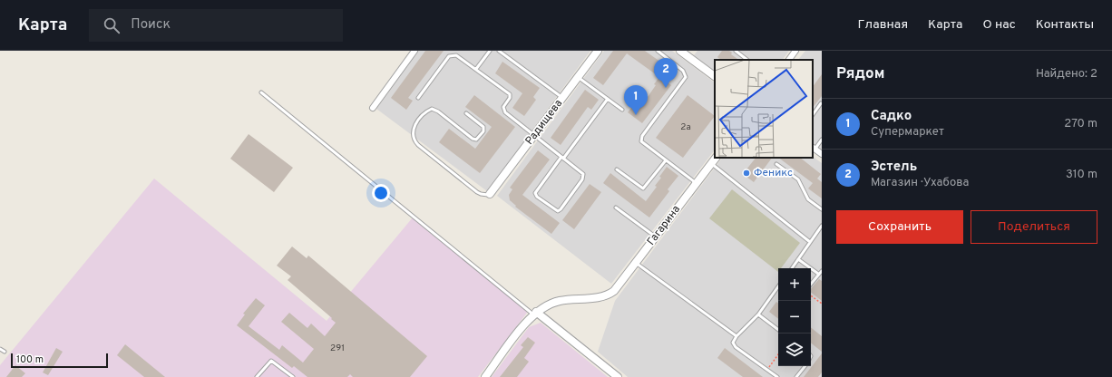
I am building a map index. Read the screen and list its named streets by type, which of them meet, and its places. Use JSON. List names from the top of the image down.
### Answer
{
  "streets": {
    "street": ["Радищева", "Гагарина"]
  },
  "places": ["Феникс"],
  "house_numbers": ["2а", "291"],
  "scale_bar": "100 m",
  "page": {
    "header": "Карта",
    "search": "Поиск",
    "nav": [
      "Главная",
      "Карта",
      "О нас",
      "Контакты"
    ],
    "heading": ["Рядом", "Найдено: 2"],
    "pins": ["2", "1"],
    "list": [
      {
        "mark": "1",
        "name": "Садко",
        "note": "Супермаркет",
        "value": "270 m"
      },
      {
        "mark": "2",
        "name": "Эстель",
        "note": "Магазин · Ухабова",
        "value": "310 m"
      }
    ],
    "buttons": ["Сохранить", "Поделиться"],
    "map_buttons": ["+", "−"],
    "scale": "100 m"
  }
}
